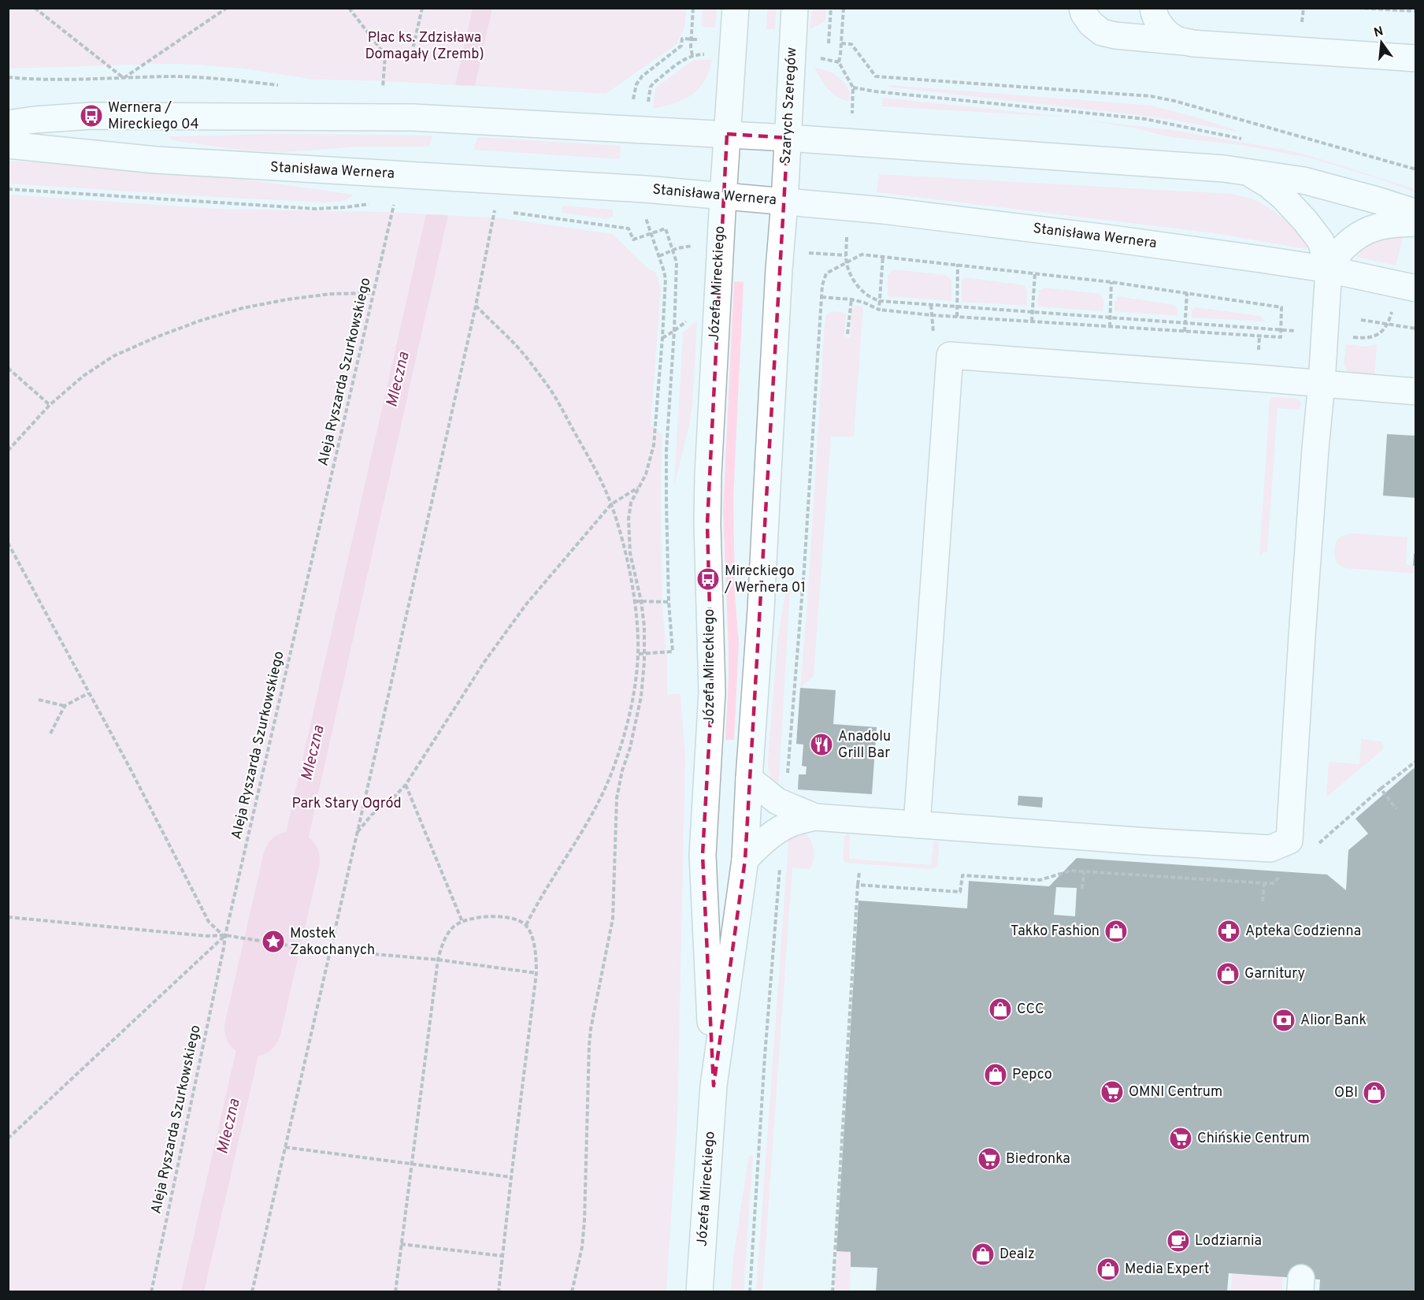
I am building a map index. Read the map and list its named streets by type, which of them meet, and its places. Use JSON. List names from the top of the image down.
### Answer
{
  "streets": {
    "street": ["Szarych Szeregów", "Stanisława Wernera", "Józefa Mireckiego"],
    "path": ["Aleja Ryszarda Szurkowskiego"]
  },
  "crossings": [
    ["Szarych Szeregów", "Stanisława Wernera"],
    ["Szarych Szeregów", "Józefa Mireckiego"],
    ["Stanisława Wernera", "Józefa Mireckiego"]
  ],
  "water": ["Mleczna"],
  "parks": ["Plac ks. Zdzisława Domagały (Zremb)", "Park Stary Ogród"],
  "places": {
    "bus stop": ["Wernera / Mireckiego 04", "Mireckiego / Wernera 01"],
    "restaurant": ["Anadolu Grill Bar"],
    "shop": [
      "Takko Fashion",
      "Garnitury",
      "CCC",
      "Pepco",
      "OBI",
      "Dealz",
      "Media Expert"
    ],
    "pharmacy": ["Apteka Codzienna"],
    "place": ["Mostek Zakochanych"],
    "bank": ["Alior Bank"],
    "supermarket": ["OMNI Centrum", "Chińskie Centrum", "Biedronka"],
    "cafe": ["Lodziarnia"]
  },
  "north": "top"
}
